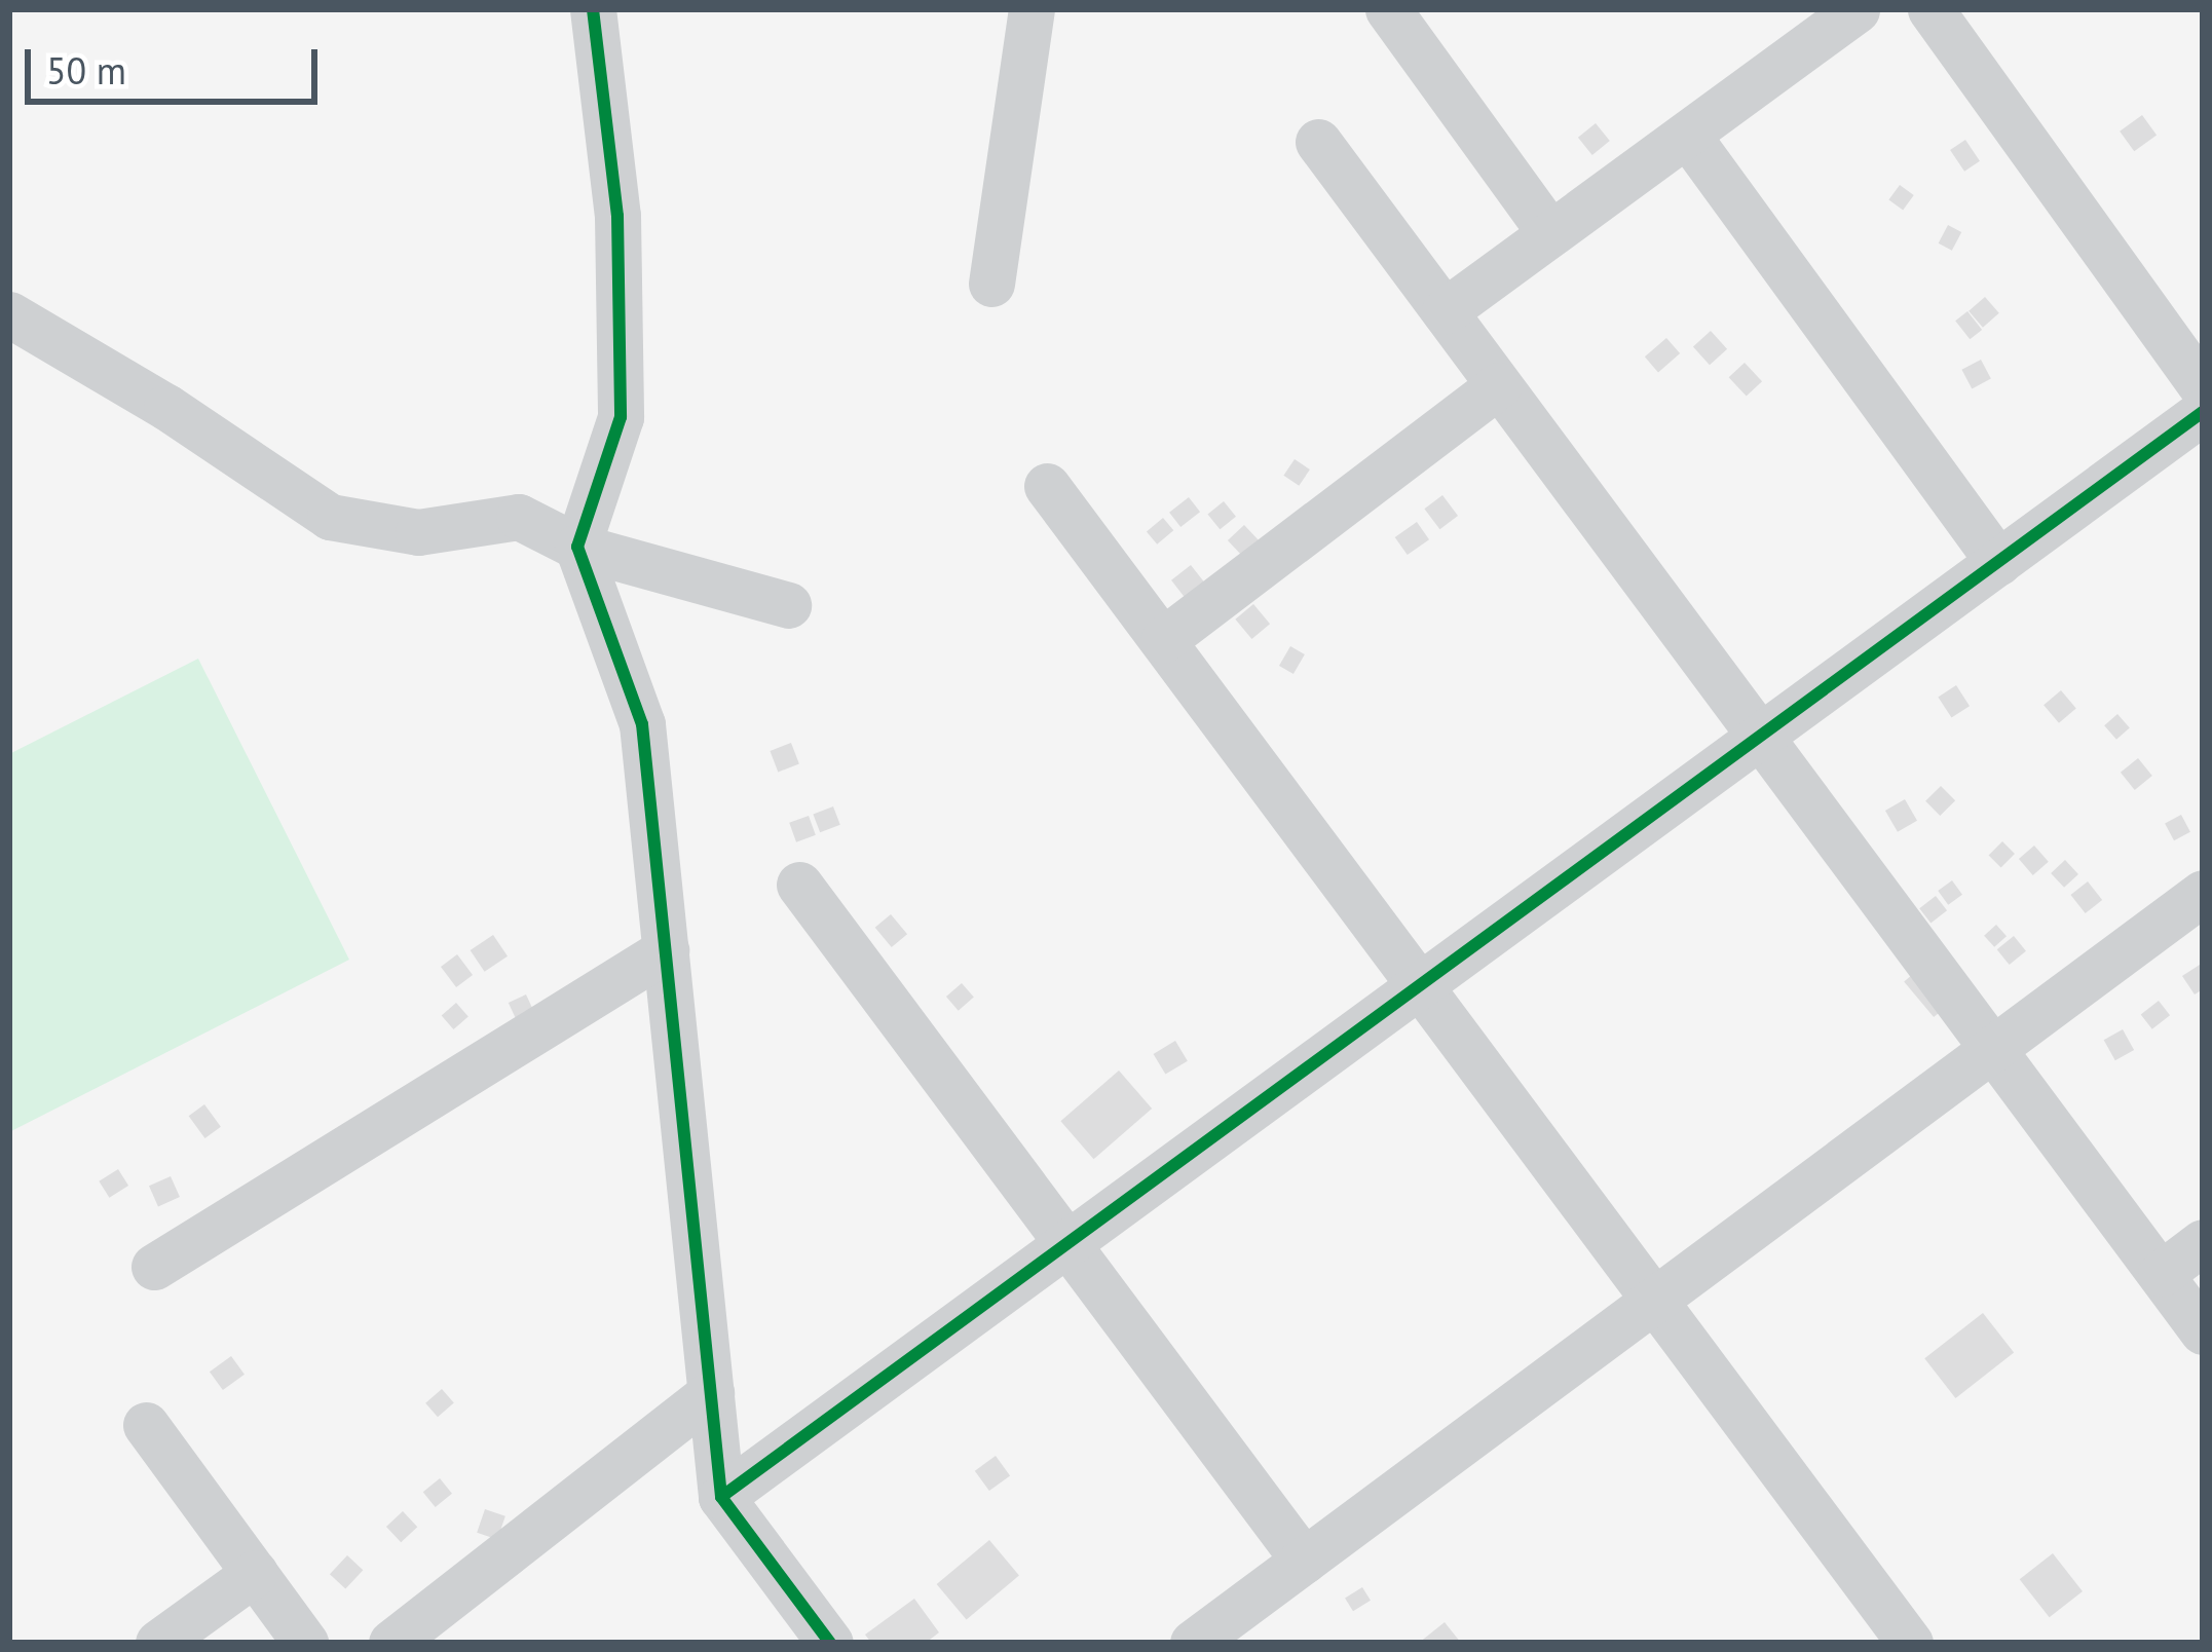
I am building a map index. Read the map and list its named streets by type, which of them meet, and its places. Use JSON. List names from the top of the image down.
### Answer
{
  "scale_bar": "50 m"
}
